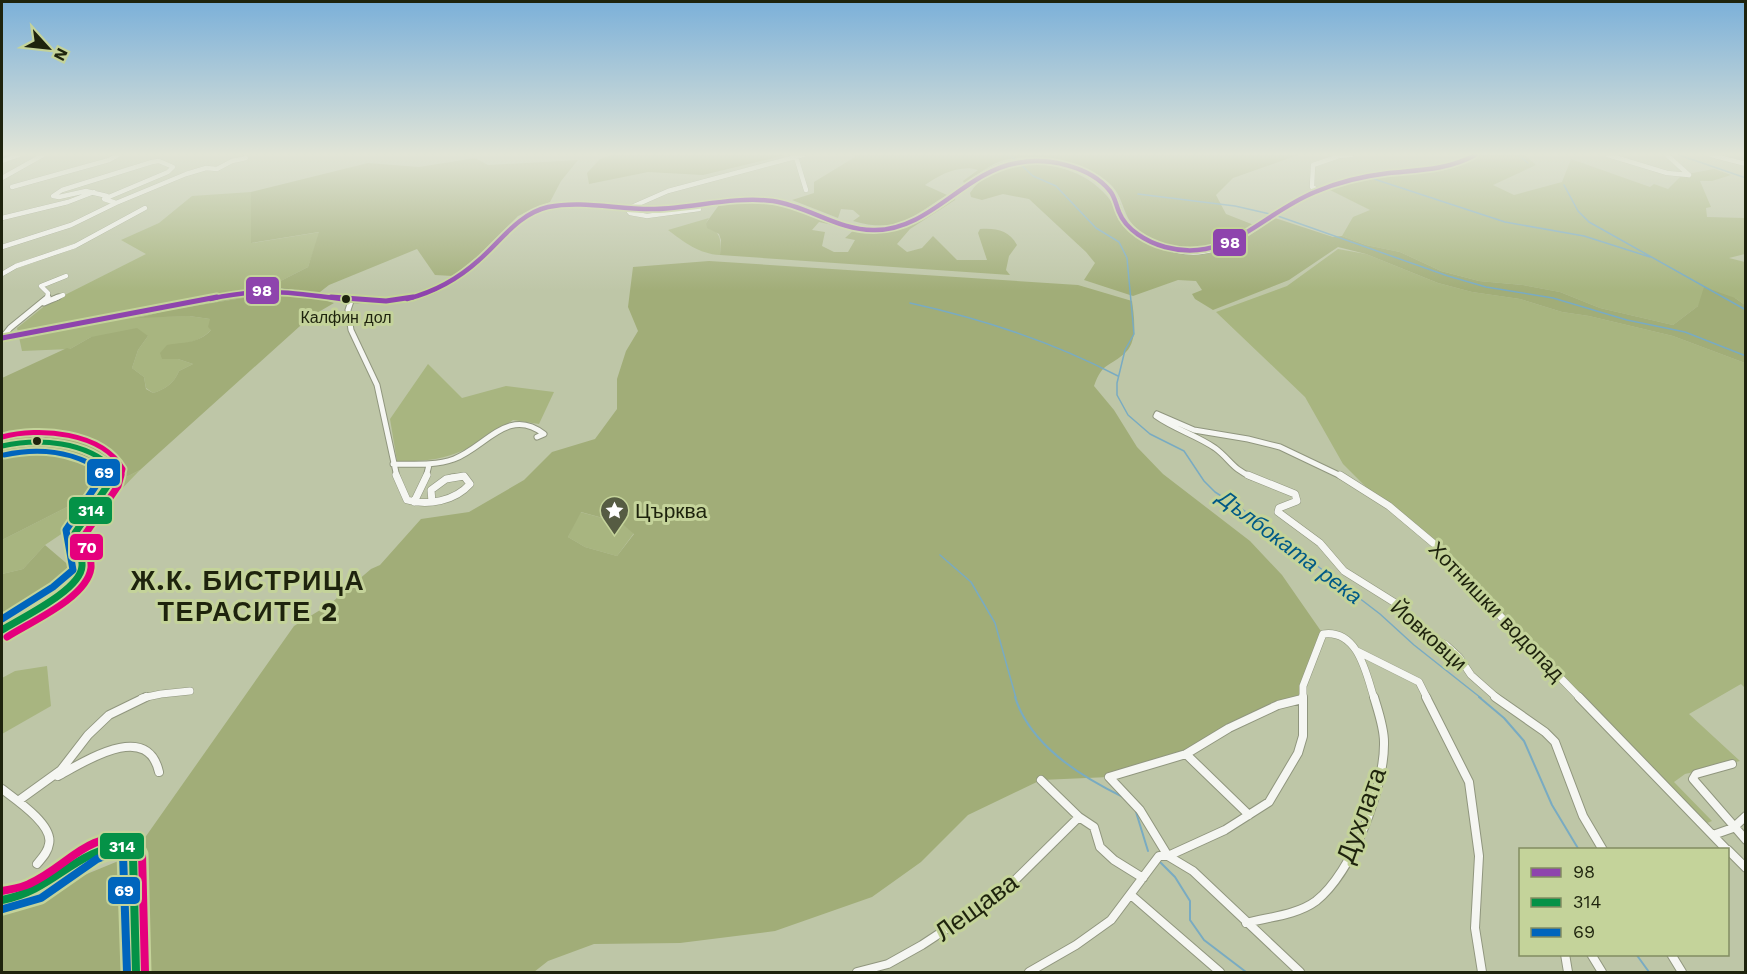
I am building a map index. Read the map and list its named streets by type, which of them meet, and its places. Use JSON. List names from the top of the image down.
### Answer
{
  "streets": {
    "street": [
      "Хотнишки водопад",
      "Йовковци",
      "Духлата",
      "Лещава"
    ]
  },
  "crossings": [
    ["Хотнишки водопад", "Йовковци"]
  ],
  "districts": ["Ж.К. БИСТРИЦА ТЕРАСИТЕ 2"],
  "water": ["Дълбоката река"],
  "places": {
    "other": ["Калфин дол"],
    "place": ["Църква"]
  },
  "lines": [
    "transit line 98",
    "transit line 70",
    "transit line 314",
    "transit line 69"
  ],
  "legend": ["98", "314", "69"],
  "north": "bottom right"
}
